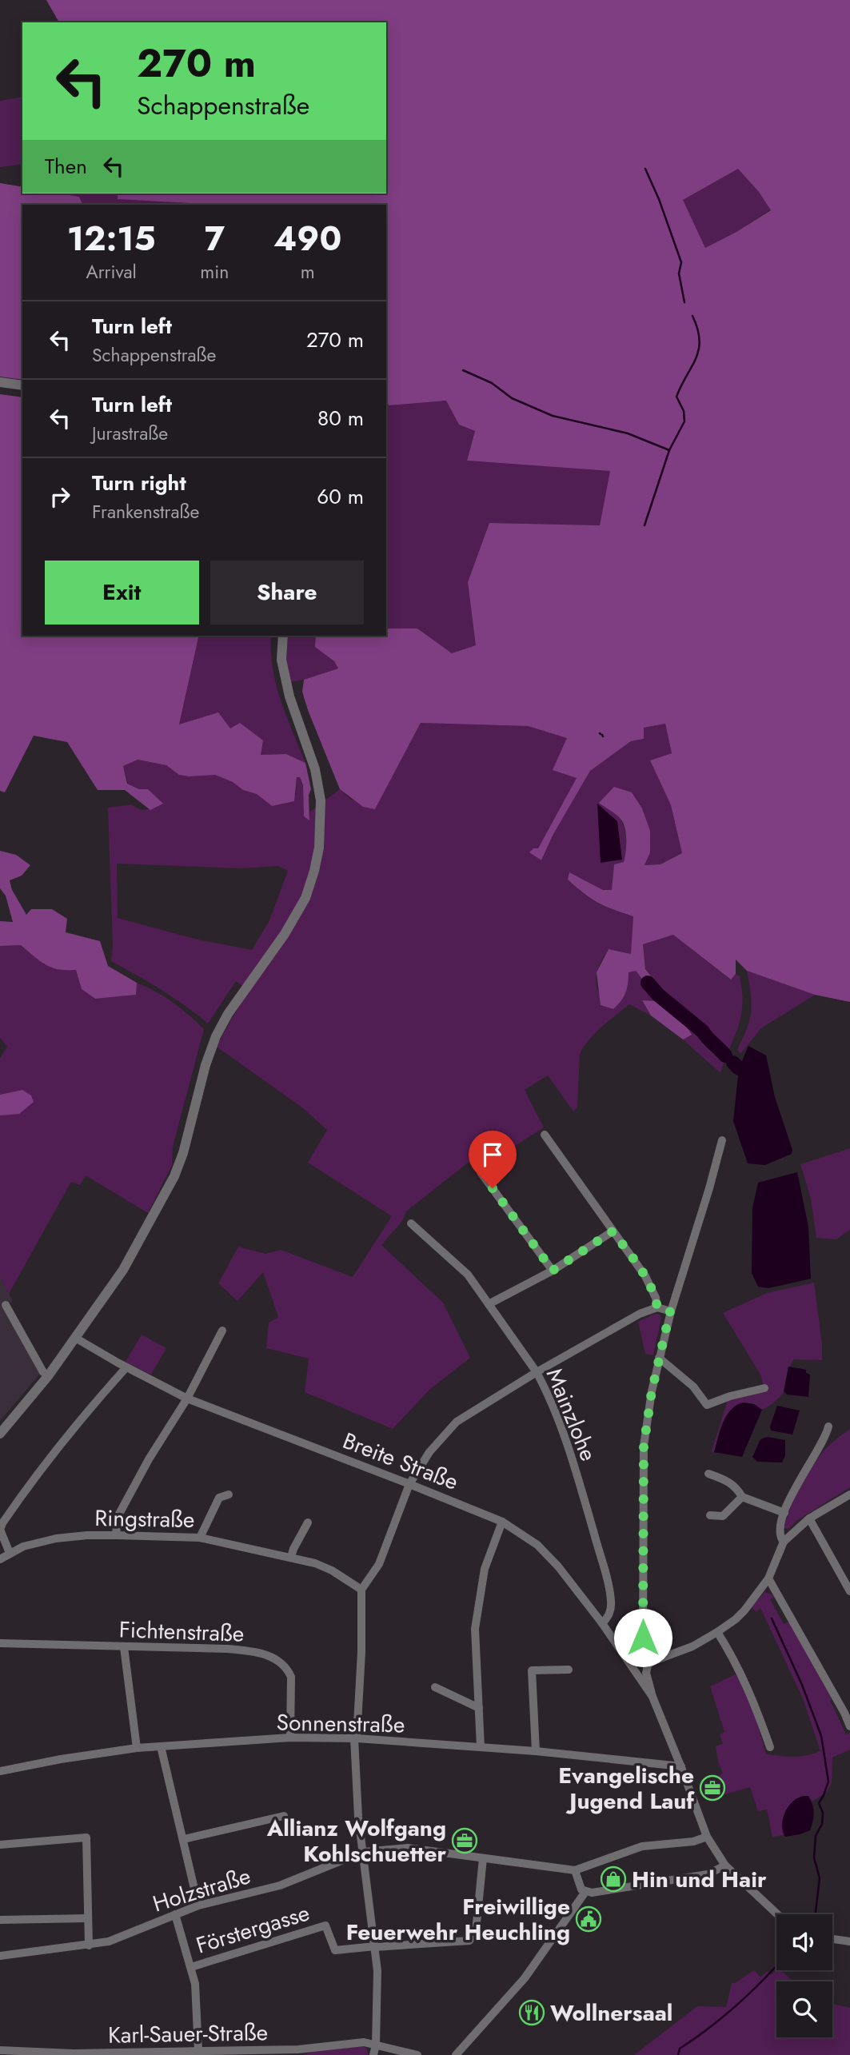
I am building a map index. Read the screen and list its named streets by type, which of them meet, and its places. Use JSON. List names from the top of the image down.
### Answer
{
  "streets": {
    "street": [
      "Mainzlohe",
      "Breite Straße",
      "Ringstraße",
      "Fichtenstraße",
      "Sonnenstraße",
      "Holzstraße",
      "Förstergasse",
      "Karl-Sauer-Straße"
    ]
  },
  "crossings": [
    ["Mainzlohe", "Breite Straße"],
    ["Fichtenstraße", "Sonnenstraße"],
    ["Holzstraße", "Förstergasse"]
  ],
  "places": {
    "office": ["Evangelische Jugend Lauf", "Allianz Wolfgang Kohlschuetter"],
    "shop": ["Hin und Hair"],
    "public building": ["Freiwillige Feuerwehr Heuchling"],
    "restaurant": ["Wollnersaal"]
  },
  "page": {
    "turn": ["270 m", "Schappenstraße"],
    "then": "Then",
    "eta": [
      "12:15",
      "Arrival",
      "7",
      "min",
      "490",
      "m"
    ],
    "list": [
      {
        "name": "Turn left",
        "note": "Schappenstraße",
        "value": "270 m"
      },
      {
        "name": "Turn left",
        "note": "Jurastraße",
        "value": "80 m"
      },
      {
        "name": "Turn right",
        "note": "Frankenstraße",
        "value": "60 m"
      }
    ],
    "buttons": ["Exit", "Share"]
  }
}
